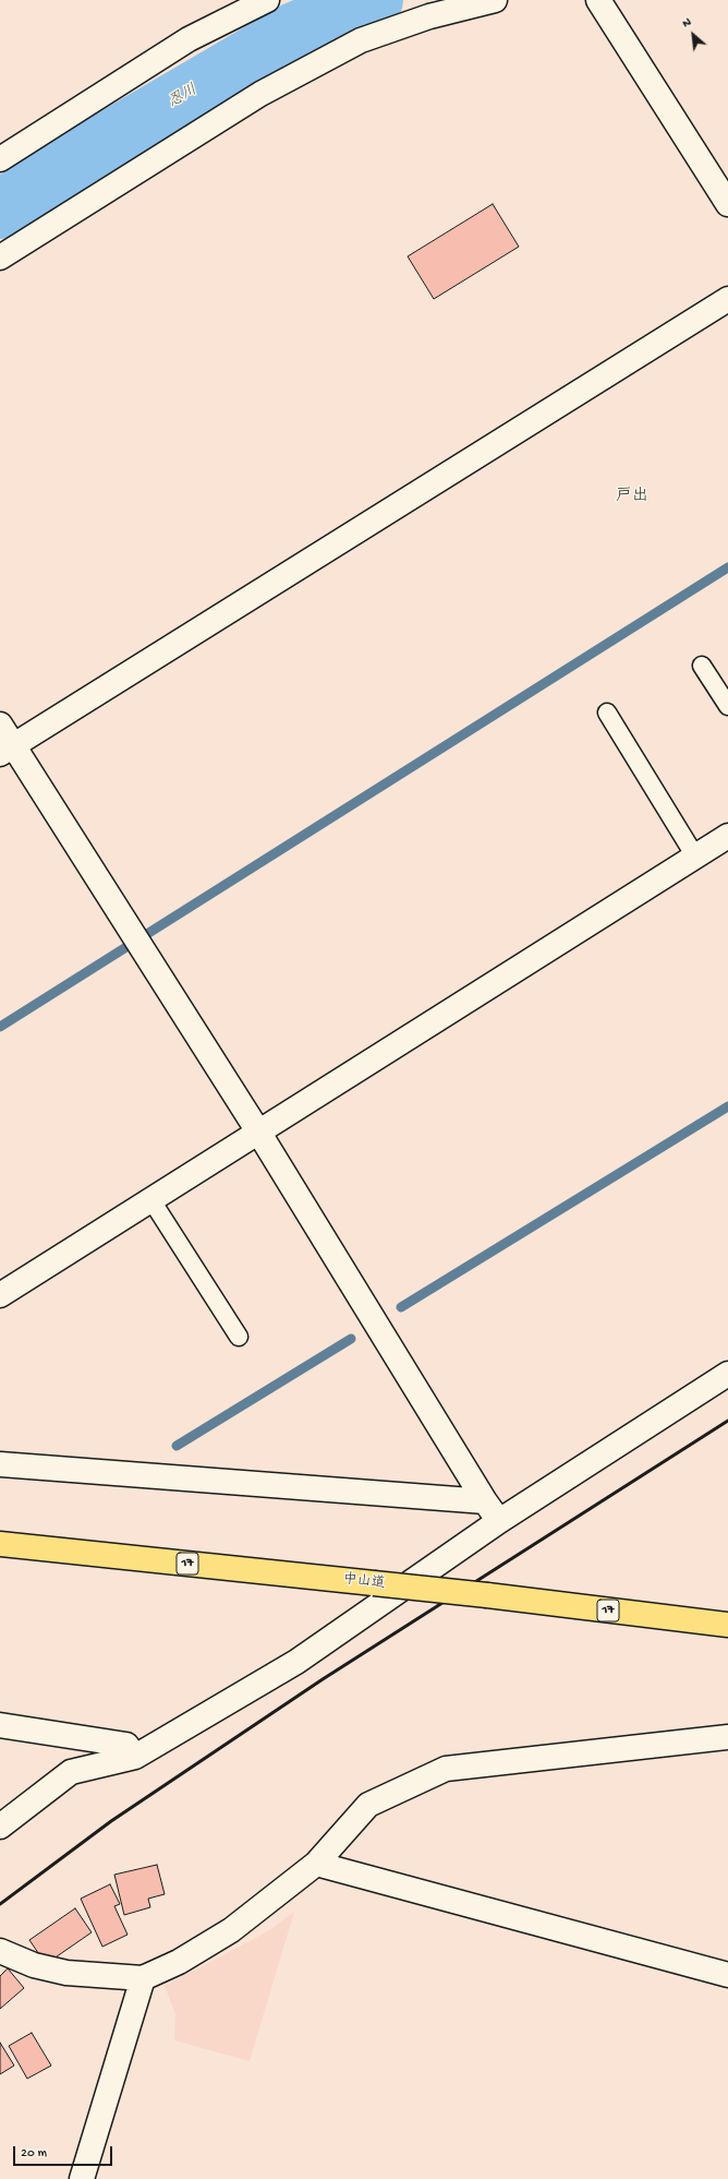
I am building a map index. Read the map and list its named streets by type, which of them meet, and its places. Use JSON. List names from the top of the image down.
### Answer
{
  "streets": {
    "highway": ["17", "中山道"]
  },
  "districts": ["戸出"],
  "water": ["忍川"],
  "scale_bar": "20 m",
  "north": "top left"
}
